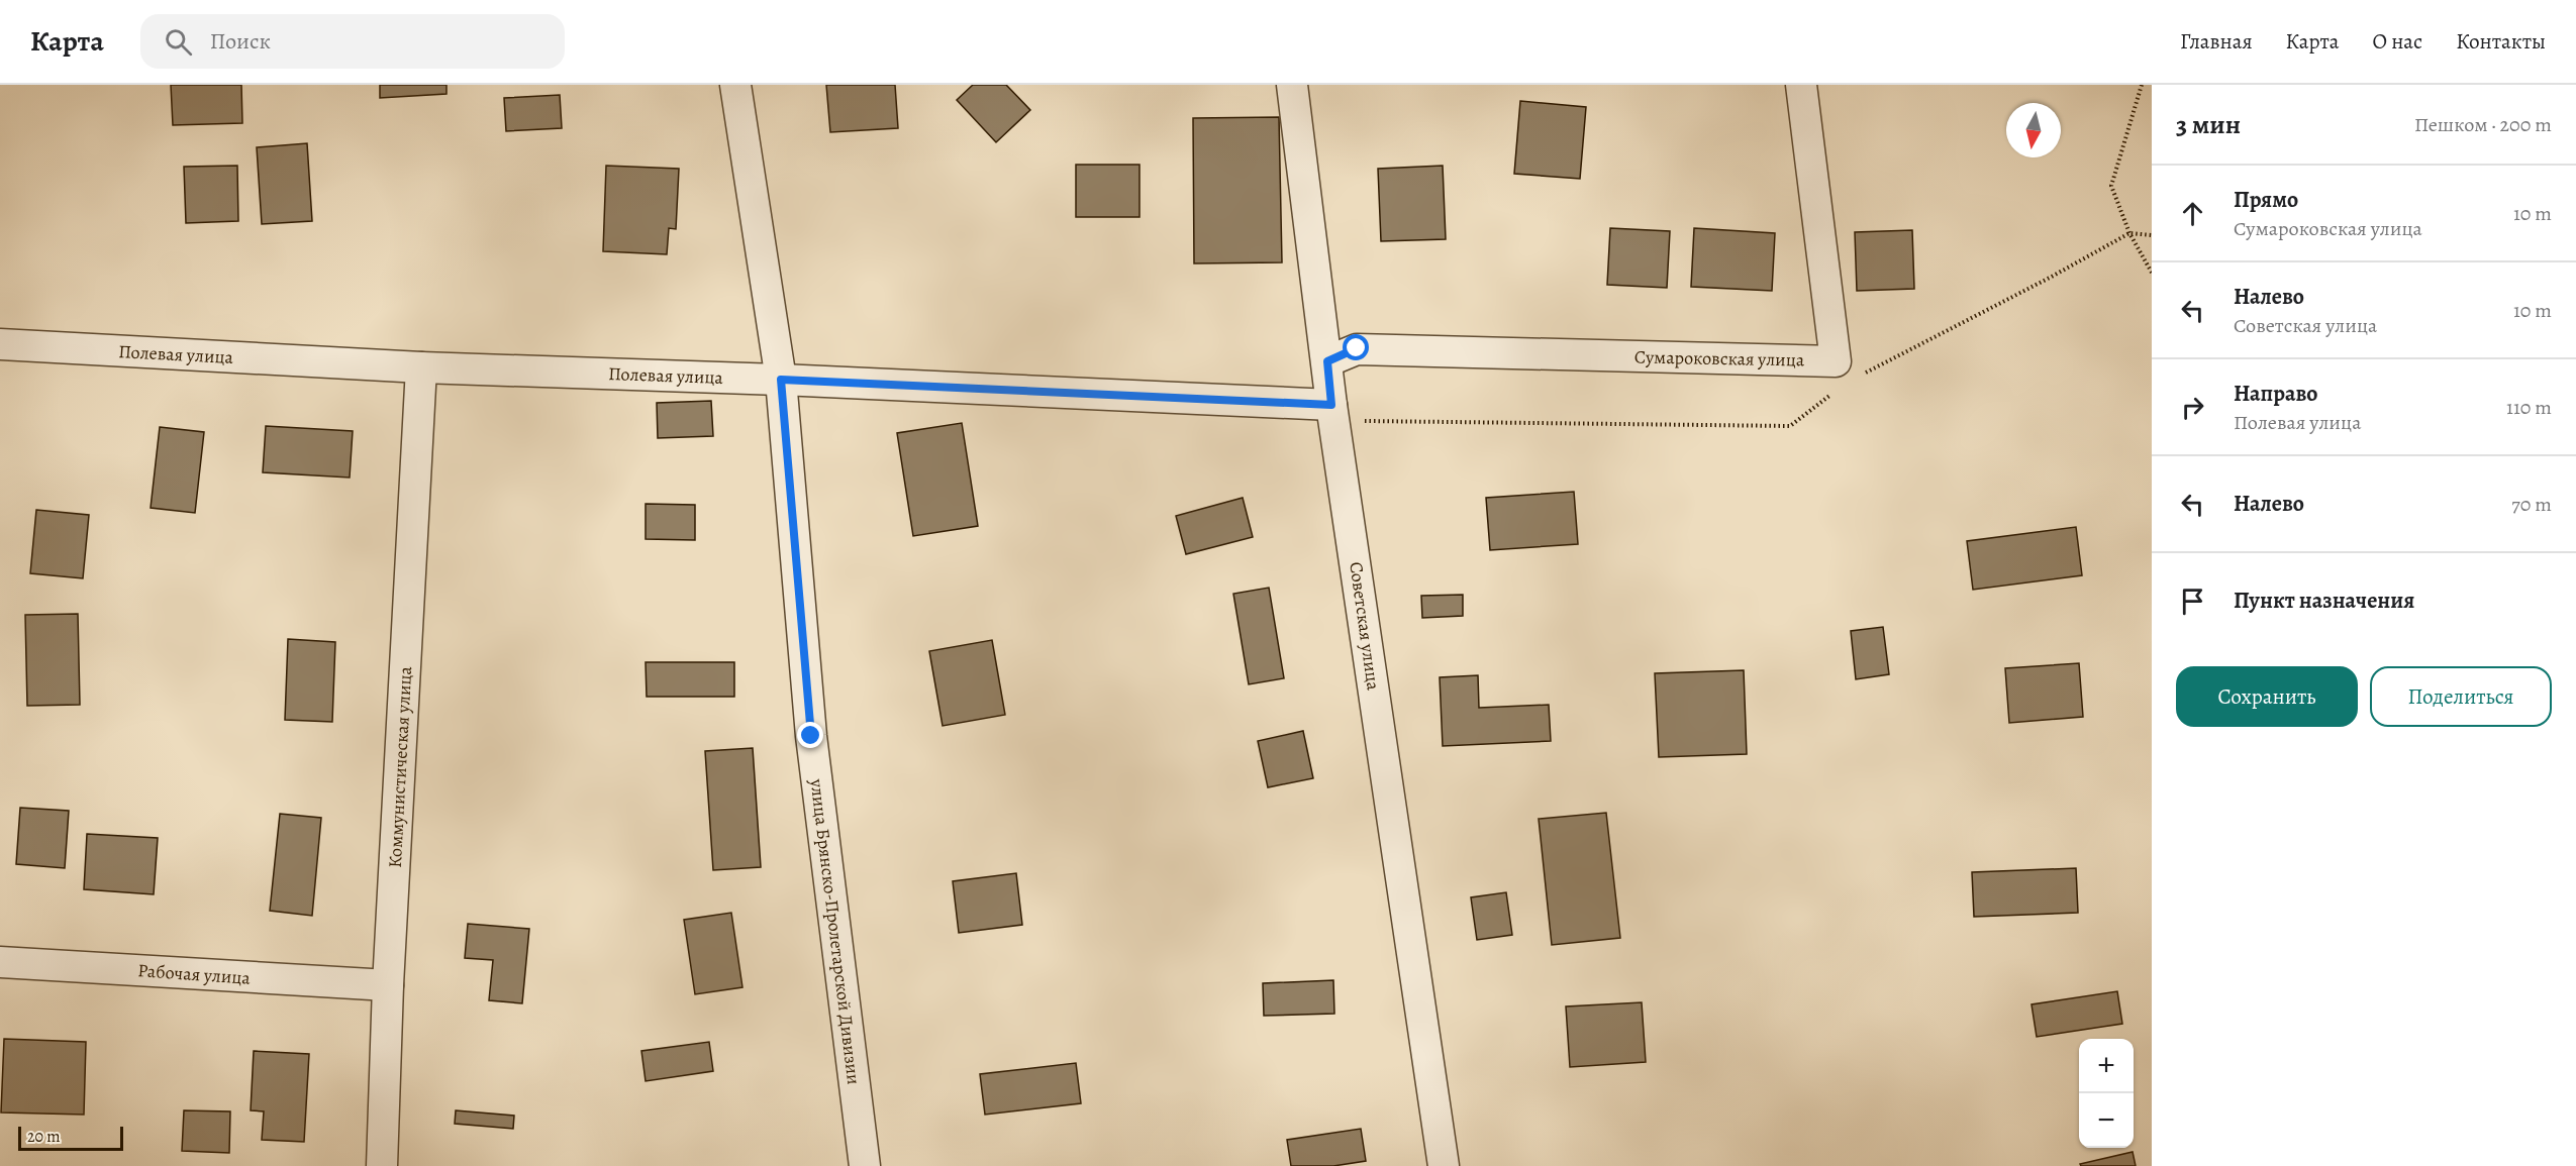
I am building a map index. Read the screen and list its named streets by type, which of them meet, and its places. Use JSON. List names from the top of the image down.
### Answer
{
  "streets": {
    "street": [
      "Полевая улица",
      "Сумароковская улица",
      "Советская улица",
      "Коммунистическая улица",
      "улица Брянско-Пролетарской Дивизии",
      "Рабочая улица"
    ]
  },
  "crossings": [
    ["Полевая улица", "Советская улица"],
    ["Полевая улица", "Коммунистическая улица"],
    ["Полевая улица", "улица Брянско-Пролетарской Дивизии"],
    ["Сумароковская улица", "Советская улица"],
    ["Коммунистическая улица", "Рабочая улица"]
  ],
  "scale_bar": "20 m",
  "north": "bottom",
  "page": {
    "header": "Карта",
    "search": "Поиск",
    "nav": [
      "Главная",
      "Карта",
      "О нас",
      "Контакты"
    ],
    "heading": ["3 мин", "Пешком · 200 m"],
    "list": [
      ["Прямо", "Сумароковская улица", "10 m"],
      ["Налево", "Советская улица", "10 m"],
      ["Направо", "Полевая улица", "110 m"],
      ["Налево", "70 m"],
      "Пункт назначения"
    ],
    "buttons": ["Сохранить", "Поделиться"],
    "map_buttons": ["+", "−"],
    "scale": "20 m"
  }
}
